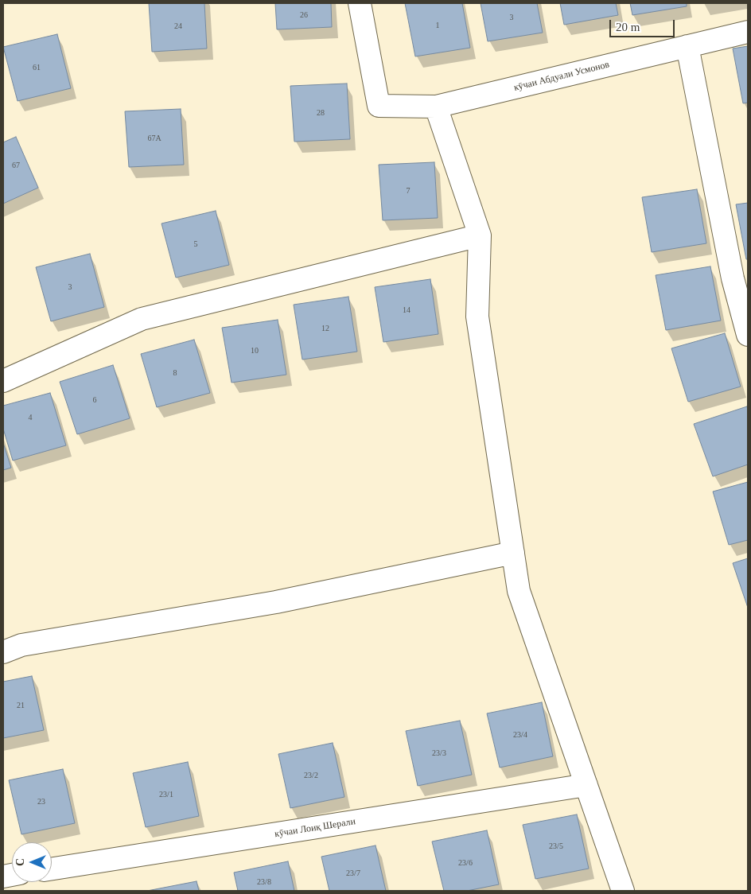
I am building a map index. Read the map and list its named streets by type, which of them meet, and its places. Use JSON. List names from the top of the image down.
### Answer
{
  "streets": {
    "street": ["кӯчаи Абдуали Усмонов", "кӯчаи Лоиқ Шерали"]
  },
  "house_numbers": [
    "26",
    "3",
    "1",
    "24",
    "61",
    "28",
    "67А",
    "67",
    "7",
    "5",
    "3",
    "14",
    "12",
    "10",
    "8",
    "6",
    "4",
    "21",
    "23/4",
    "23/3",
    "23/2",
    "23/1",
    "23",
    "23/5",
    "23/6",
    "23/7",
    "23/8"
  ],
  "scale_bar": "20 m",
  "north": "left"
}
